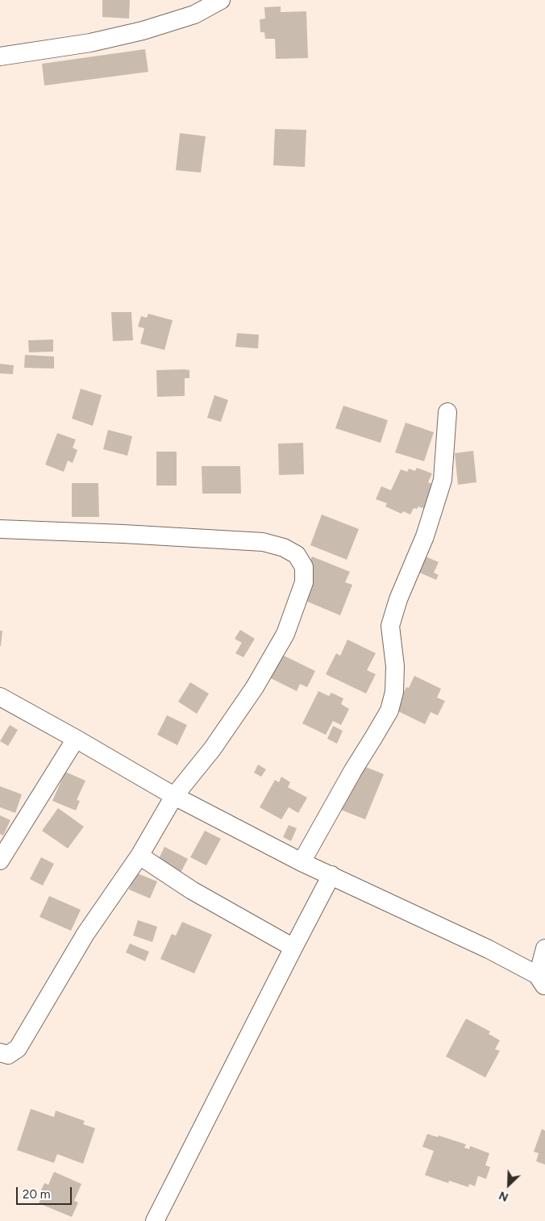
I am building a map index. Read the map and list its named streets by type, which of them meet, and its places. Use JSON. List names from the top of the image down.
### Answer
{
  "scale_bar": "20 m",
  "north": "bottom left"
}
